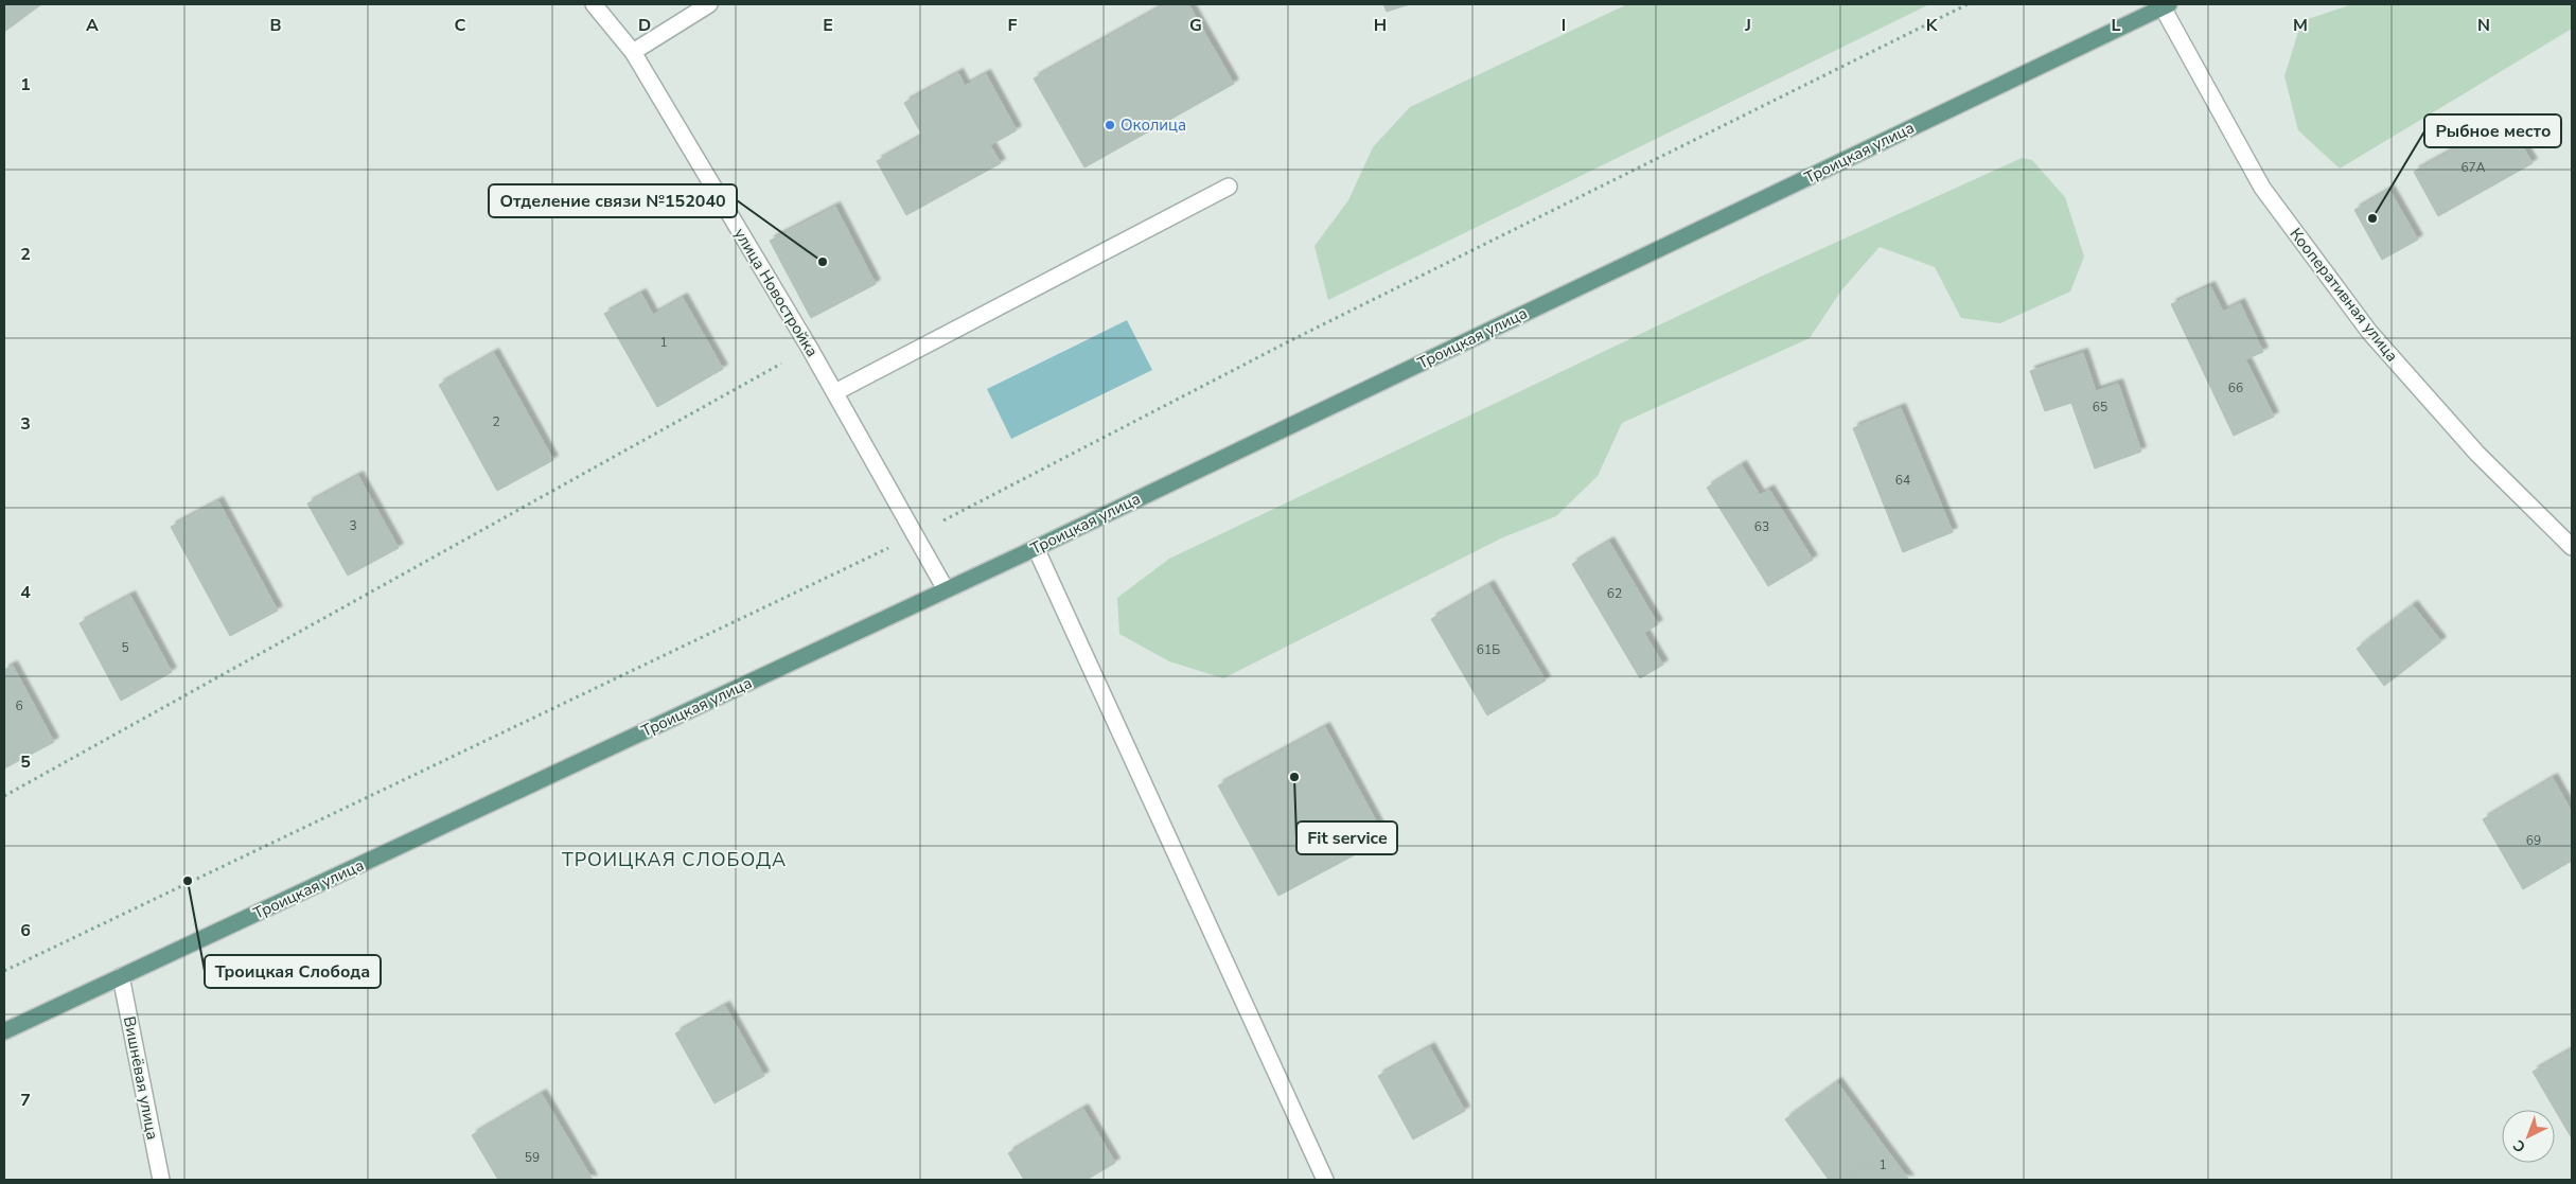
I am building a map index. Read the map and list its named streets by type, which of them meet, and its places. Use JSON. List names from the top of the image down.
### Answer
{
  "streets": {
    "main road": ["Троицкая улица"],
    "street": ["улица Новостройка", "Кооперативная улица", "Вишнёвая улица"]
  },
  "crossings": [
    ["Троицкая улица", "улица Новостройка"],
    ["Троицкая улица", "Кооперативная улица"],
    ["Троицкая улица", "Вишнёвая улица"]
  ],
  "districts": ["ТРОИЦКАЯ СЛОБОДА"],
  "places": [
    "Околица",
    "Рыбное место",
    "Отделение связи №152040",
    "Fit service",
    "Троицкая Слобода"
  ],
  "house_numbers": [
    "67А",
    "1",
    "66",
    "65",
    "2",
    "64",
    "3",
    "63",
    "62",
    "5",
    "61Б",
    "6",
    "69",
    "59",
    "1"
  ],
  "north": "bottom left",
  "grid": {
    "columns": [
      "A",
      "B",
      "C",
      "D",
      "E",
      "F",
      "G",
      "H",
      "I",
      "J",
      "K",
      "L",
      "M",
      "N"
    ],
    "rows": [
      "1",
      "2",
      "3",
      "4",
      "5",
      "6",
      "7"
    ]
  }
}
